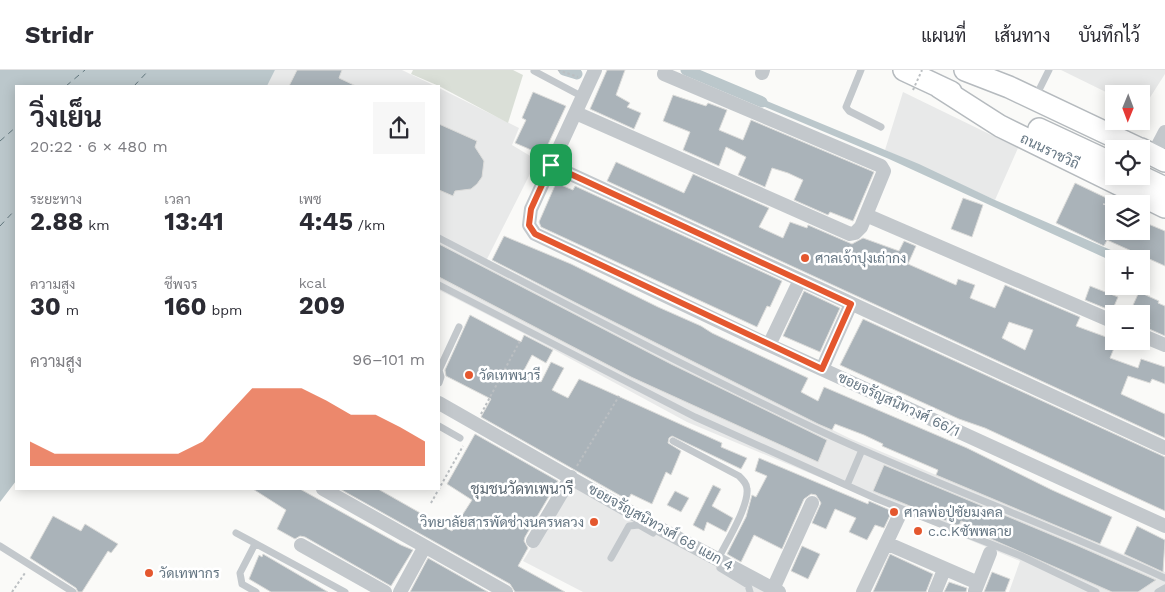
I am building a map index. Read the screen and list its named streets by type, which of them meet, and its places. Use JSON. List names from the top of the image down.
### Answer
{
  "streets": {
    "main road": ["ถนนราชวิถี"],
    "street": ["ซอยจรัญสนิทวงศ์ 66/1", "ซอยจรัญสนิทวงศ์ 68 แยก 4"]
  },
  "districts": ["ชุมชนวัดทเพนารี"],
  "places": [
    "ศาลเจ้าปุงเถ่ากง",
    "วัดเทพนารี",
    "ศาลพ่อปู่ชัยมงคล",
    "วิทยาลัยสารพัดช่างนครหลวง",
    "c.c.Kซัพพลาย",
    "วัดเทพากร"
  ],
  "north": "bottom",
  "page": {
    "header": "Stridr",
    "nav": ["แผนที่", "เส้นทาง", "บันทึกไว้"],
    "map_buttons": ["+", "−"],
    "heading": ["วิ่งเย็น", "20:22 · 6 × 480 m"],
    "stats": [
      ["ระยะทาง", "2.88 km"],
      ["เวลา", "13:41"],
      ["เพซ", "4:45 /km"],
      ["ความสูง", "30 m"],
      ["ชีพจร", "160 bpm"],
      ["kcal", "209"]
    ],
    "chart": ["ความสูง", "96–101 m"]
  }
}
